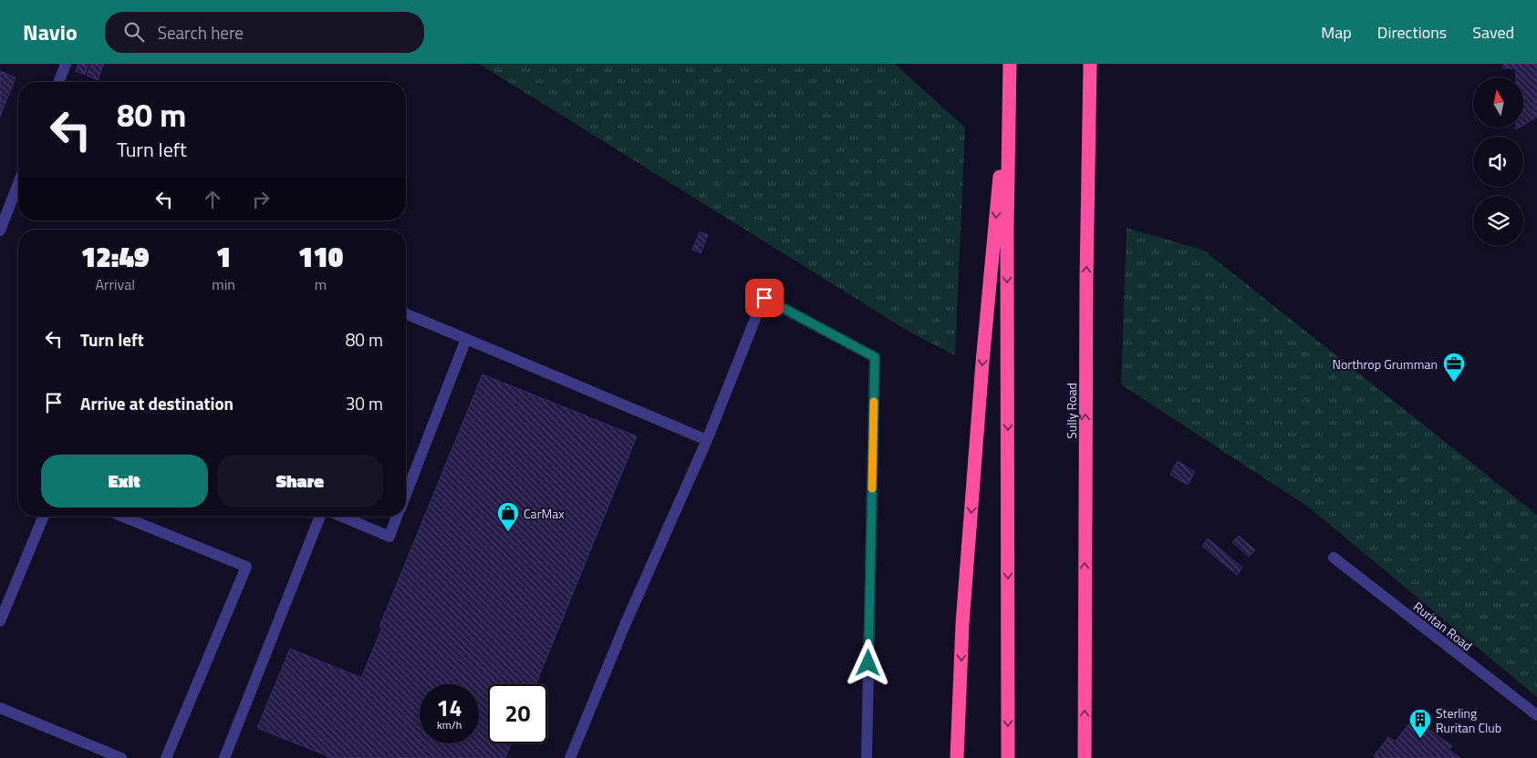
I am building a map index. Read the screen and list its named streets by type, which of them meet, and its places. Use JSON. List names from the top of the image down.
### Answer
{
  "streets": {
    "highway": ["Sully Road"],
    "street": ["Ruritan Road"]
  },
  "places": {
    "office": ["Northrop Grumman"],
    "shop": ["CarMax"],
    "building": ["Sterling Ruritan Club"]
  },
  "north": "top",
  "page": {
    "header": "Navio",
    "search": "Search here",
    "nav": ["Map", "Directions", "Saved"],
    "turn": ["80 m", "Turn left"],
    "eta": [
      "12:49",
      "Arrival",
      "1",
      "min",
      "110",
      "m"
    ],
    "list": [
      {
        "name": "Turn left",
        "value": "80 m"
      },
      {
        "name": "Arrive at destination",
        "value": "30 m"
      }
    ],
    "buttons": ["Exit", "Share"],
    "speed": "14 km/h",
    "limit": "20"
  }
}
